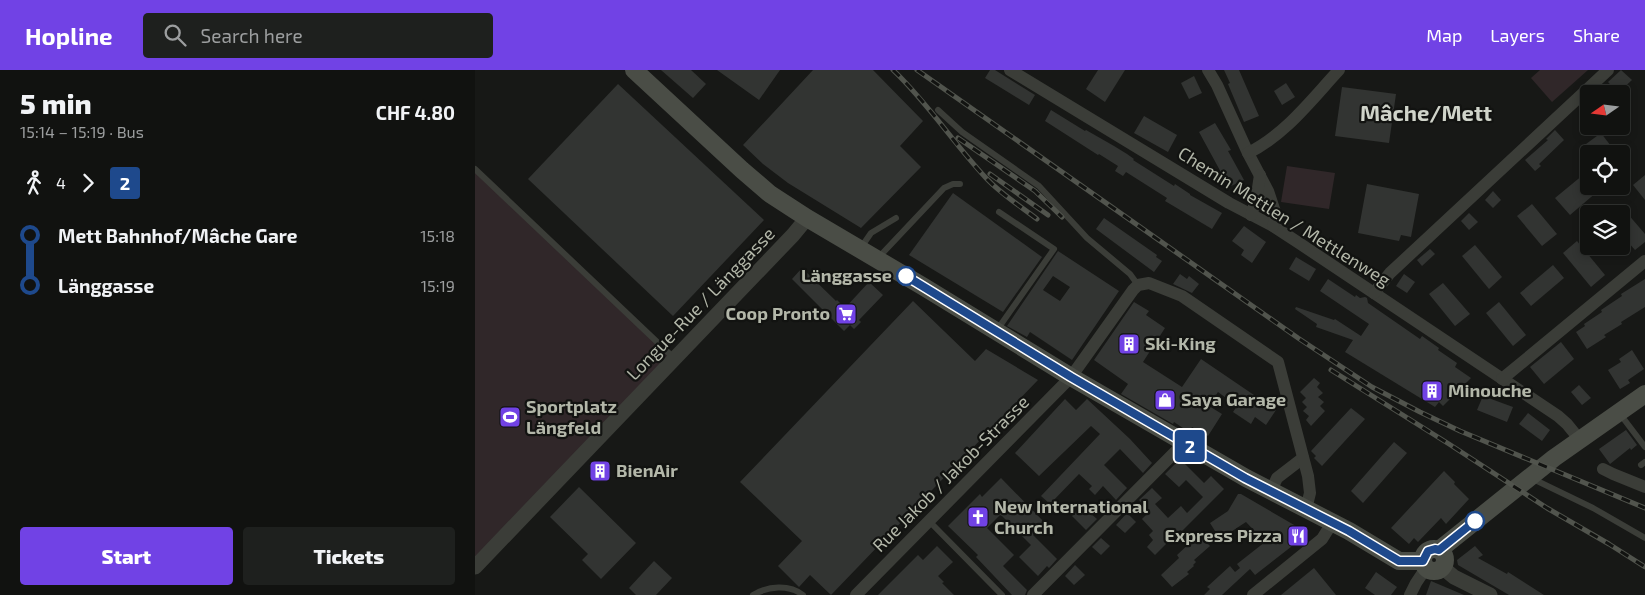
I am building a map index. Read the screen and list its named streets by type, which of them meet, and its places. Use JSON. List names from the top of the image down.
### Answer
{
  "streets": {
    "street": ["Chemin Mettlen / Mettlenweg", "Longue-Rue / Länggasse", "Rue Jakob / Jakob-Strasse"]
  },
  "districts": ["Mâche/Mett"],
  "places": {
    "other": ["Länggasse"],
    "supermarket": ["Coop Pronto"],
    "building": ["Ski-King", "Minouche", "BienAir"],
    "shop": ["Saya Garage"],
    "sports": ["Sportplatz Längfeld"],
    "church": ["New International Church"],
    "restaurant": ["Express Pizza"]
  },
  "lines": ["bus line 2"],
  "north": "left",
  "page": {
    "header": "Hopline",
    "search": "Search here",
    "nav": ["Map", "Layers", "Share"],
    "heading": ["5 min", "15:14 – 15:19 · Bus", "CHF 4.80"],
    "on_map": "2",
    "legs": ["4", "2"],
    "list": [
      {
        "name": "Mett Bahnhof/Mâche Gare",
        "value": "15:18"
      },
      {
        "name": "Länggasse",
        "value": "15:19"
      }
    ],
    "buttons": ["Start", "Tickets"]
  }
}
